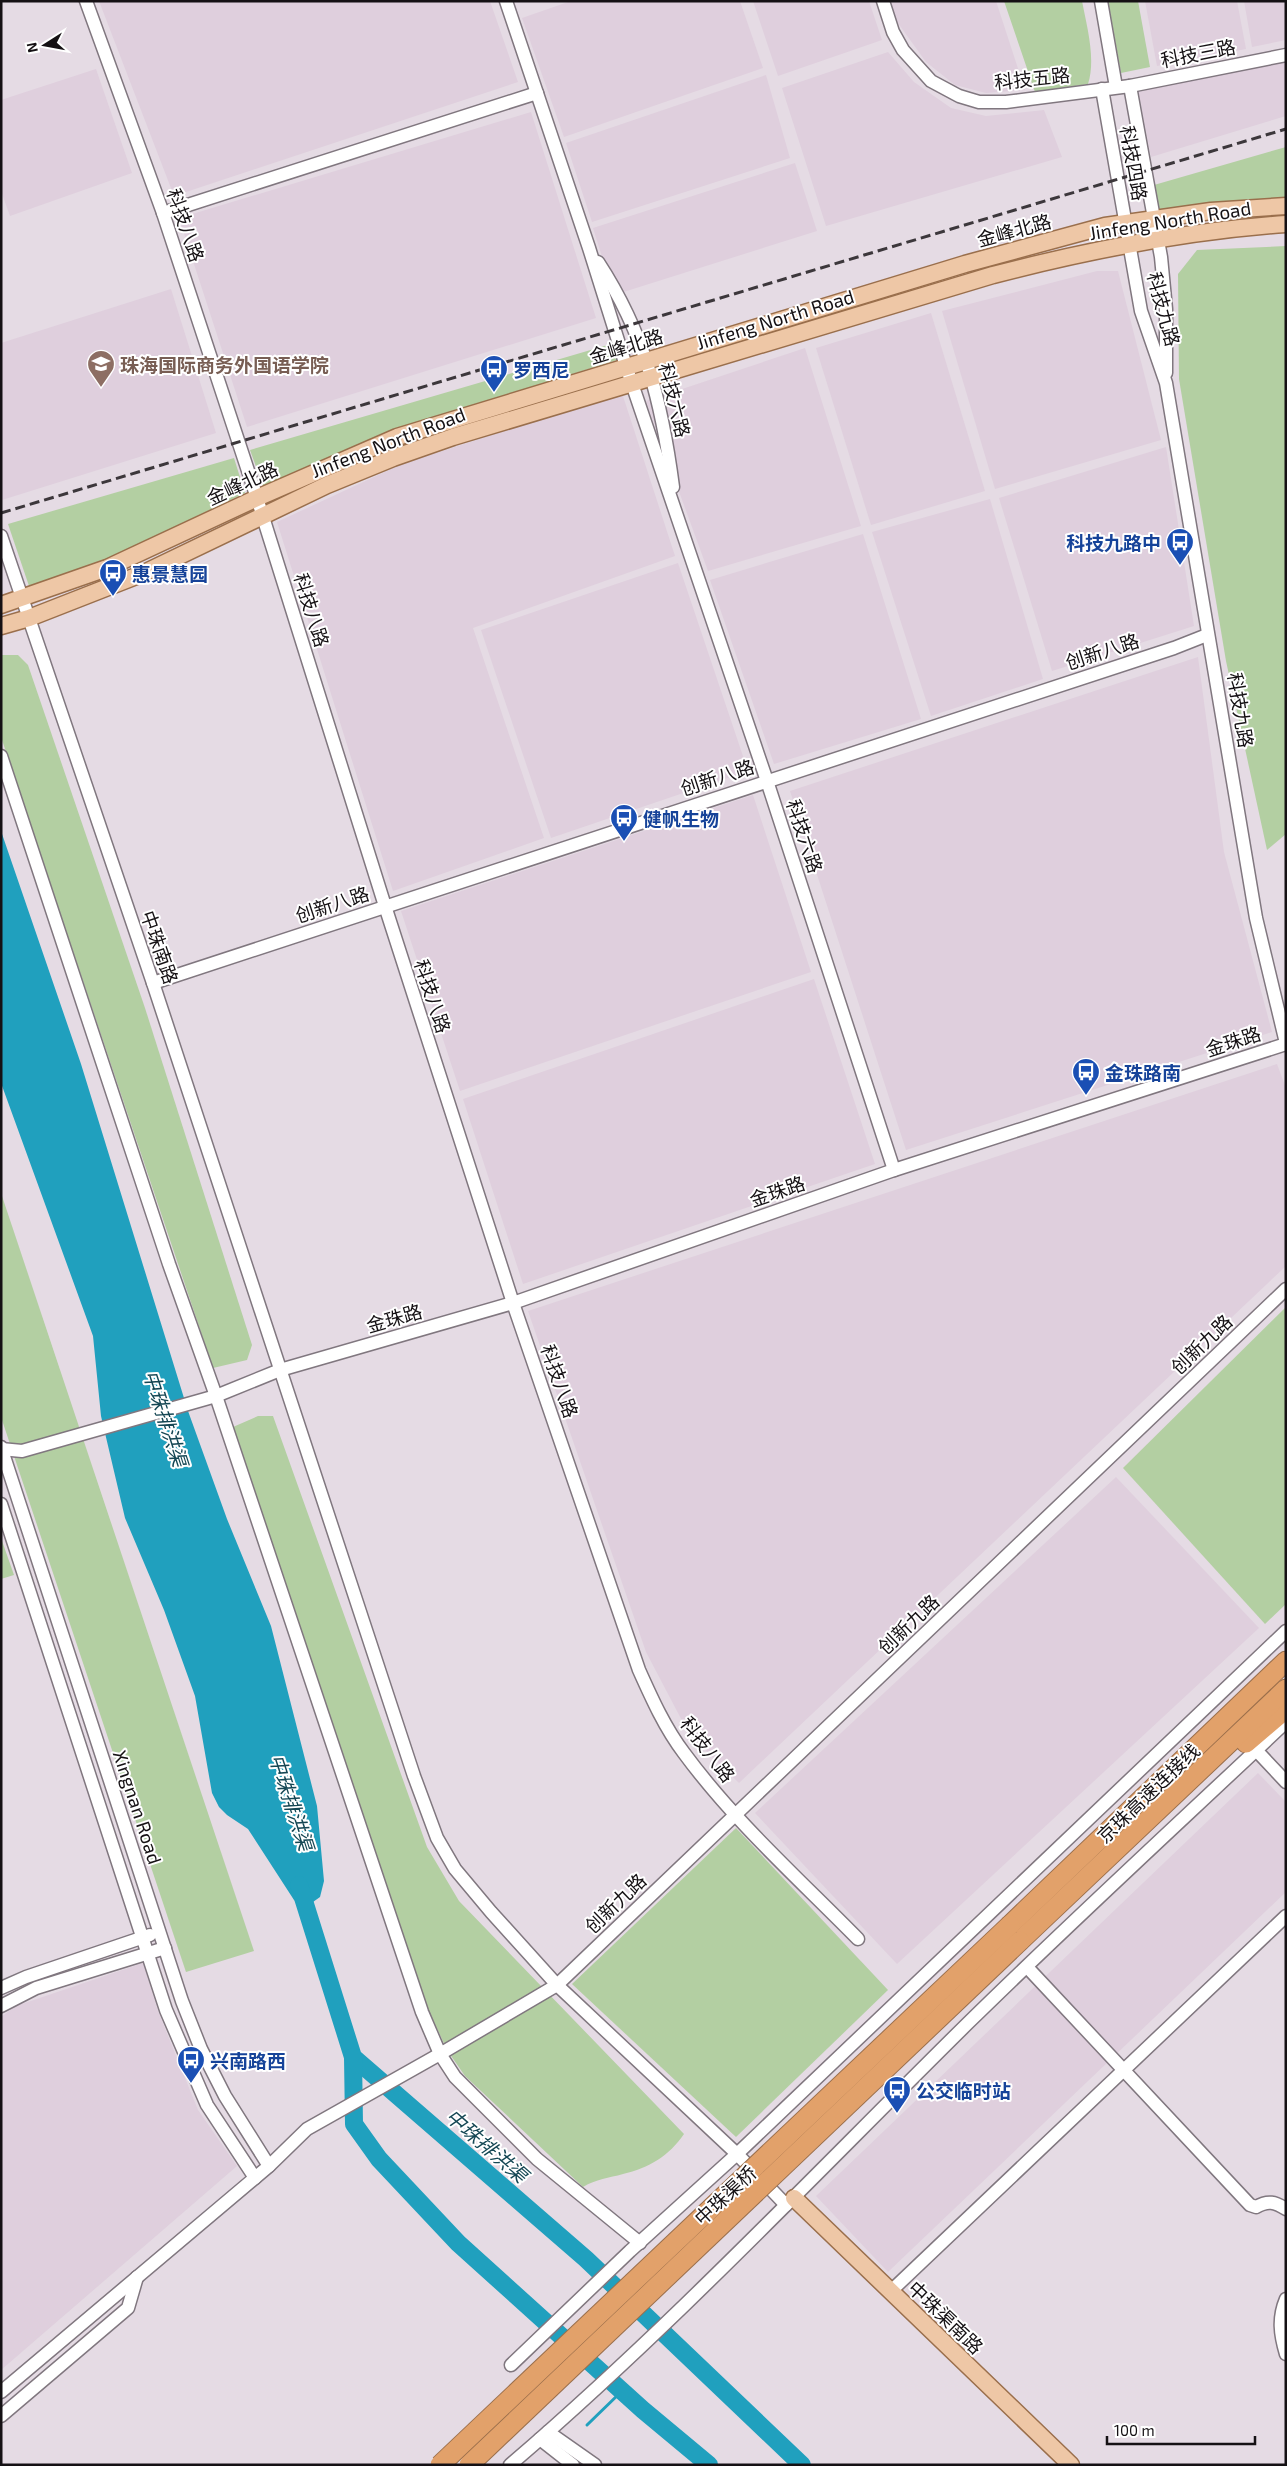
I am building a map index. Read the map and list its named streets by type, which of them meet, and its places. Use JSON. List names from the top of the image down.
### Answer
{
  "streets": {
    "highway": ["京珠高速连接线", "中珠渠桥"],
    "main road": ["Jinfeng North Road", "金峰北路", "中珠渠南路"],
    "street": [
      "科技三路",
      "科技五路",
      "科技四路",
      "科技八路",
      "科技九路",
      "科技六路",
      "创新八路",
      "中珠南路",
      "金珠路",
      "创新九路",
      "Xingnan Road"
    ]
  },
  "crossings": [
    ["科技三路", "科技五路"],
    ["科技三路", "科技四路"],
    ["科技五路", "科技四路"],
    ["科技四路", "Jinfeng North Road"],
    ["科技四路", "金峰北路"],
    ["科技四路", "科技九路"],
    ["Jinfeng North Road", "科技八路"],
    ["Jinfeng North Road", "科技九路"],
    ["Jinfeng North Road", "科技六路"],
    ["科技八路", "金峰北路"],
    ["科技八路", "创新八路"],
    ["科技八路", "金珠路"],
    ["科技八路", "创新九路"],
    ["金峰北路", "科技六路"],
    ["金峰北路", "中珠南路"],
    ["科技九路", "创新八路"],
    ["科技九路", "金珠路"],
    ["科技六路", "创新八路"],
    ["科技六路", "金珠路"],
    ["创新八路", "中珠南路"],
    ["中珠南路", "金珠路"],
    ["中珠南路", "创新九路"],
    ["中珠南路", "中珠渠南路"],
    ["创新九路", "Xingnan Road"],
    ["京珠高速连接线", "中珠渠桥"]
  ],
  "water": ["中珠排洪渠"],
  "places": {
    "school or university": ["珠海国际商务外国语学院"],
    "bus stop": [
      "罗西尼",
      "科技九路中",
      "惠景慧园",
      "健帆生物",
      "金珠路南",
      "兴南路西",
      "公交临时站"
    ]
  },
  "scale_bar": "100 m",
  "north": "left"
}
